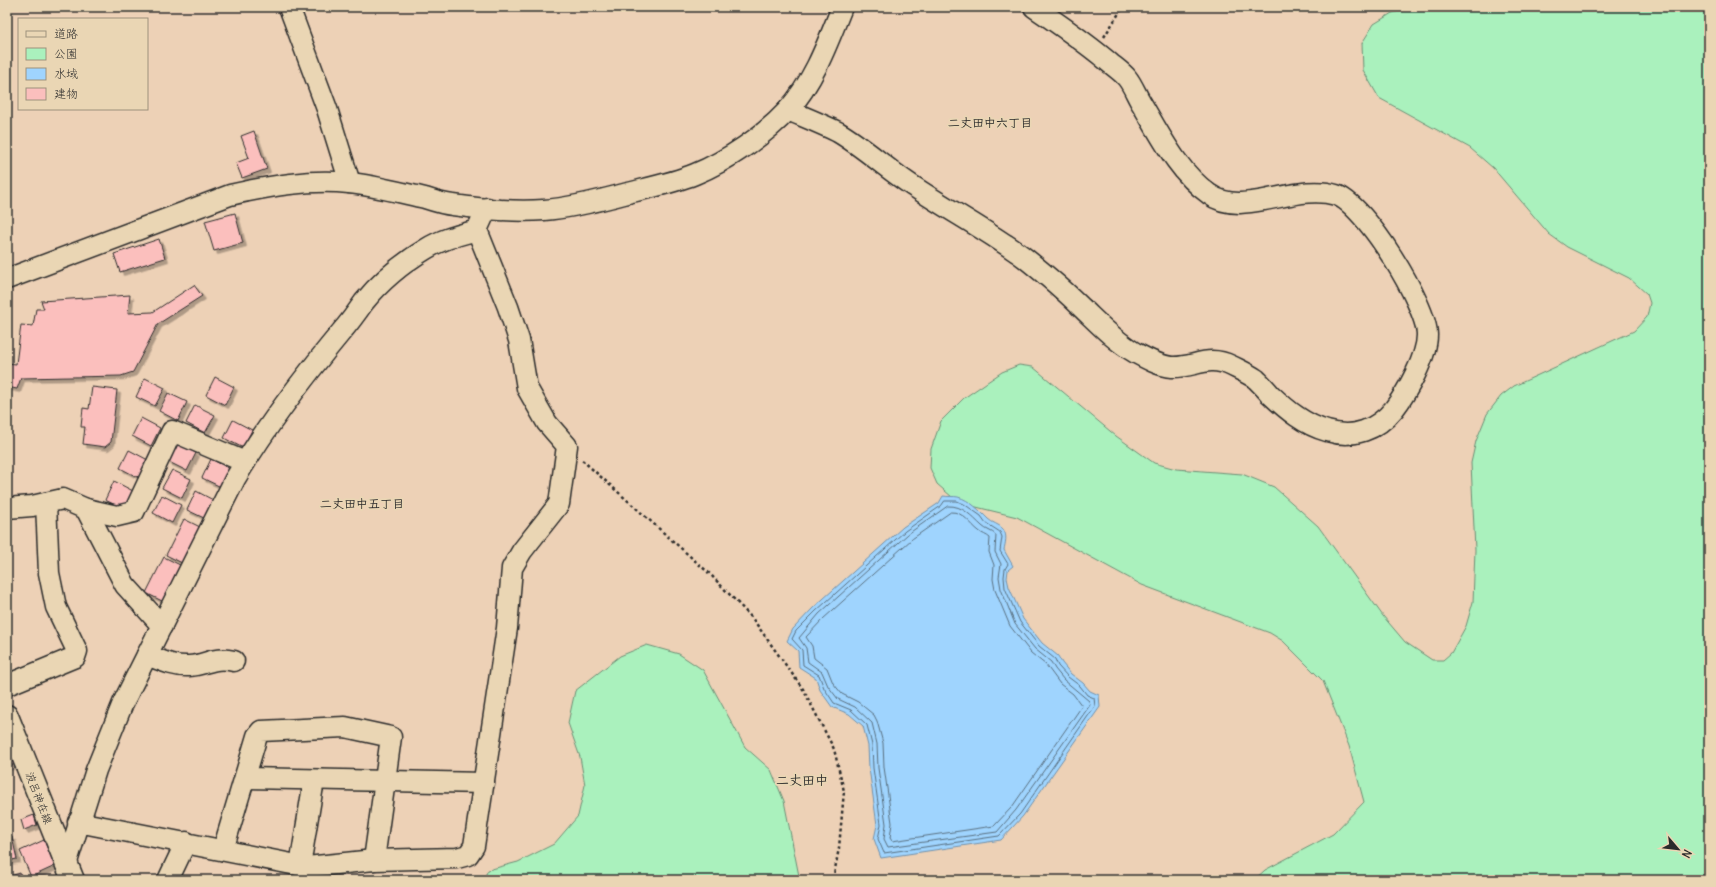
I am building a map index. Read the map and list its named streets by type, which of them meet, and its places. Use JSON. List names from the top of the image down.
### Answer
{
  "streets": {
    "main road": ["波呂神在線"]
  },
  "districts": ["二丈田中六丁目", "二丈田中五丁目", "二丈田中"],
  "legend": [
    "道路",
    "公園",
    "水域",
    "建物"
  ],
  "north": "bottom right"
}
